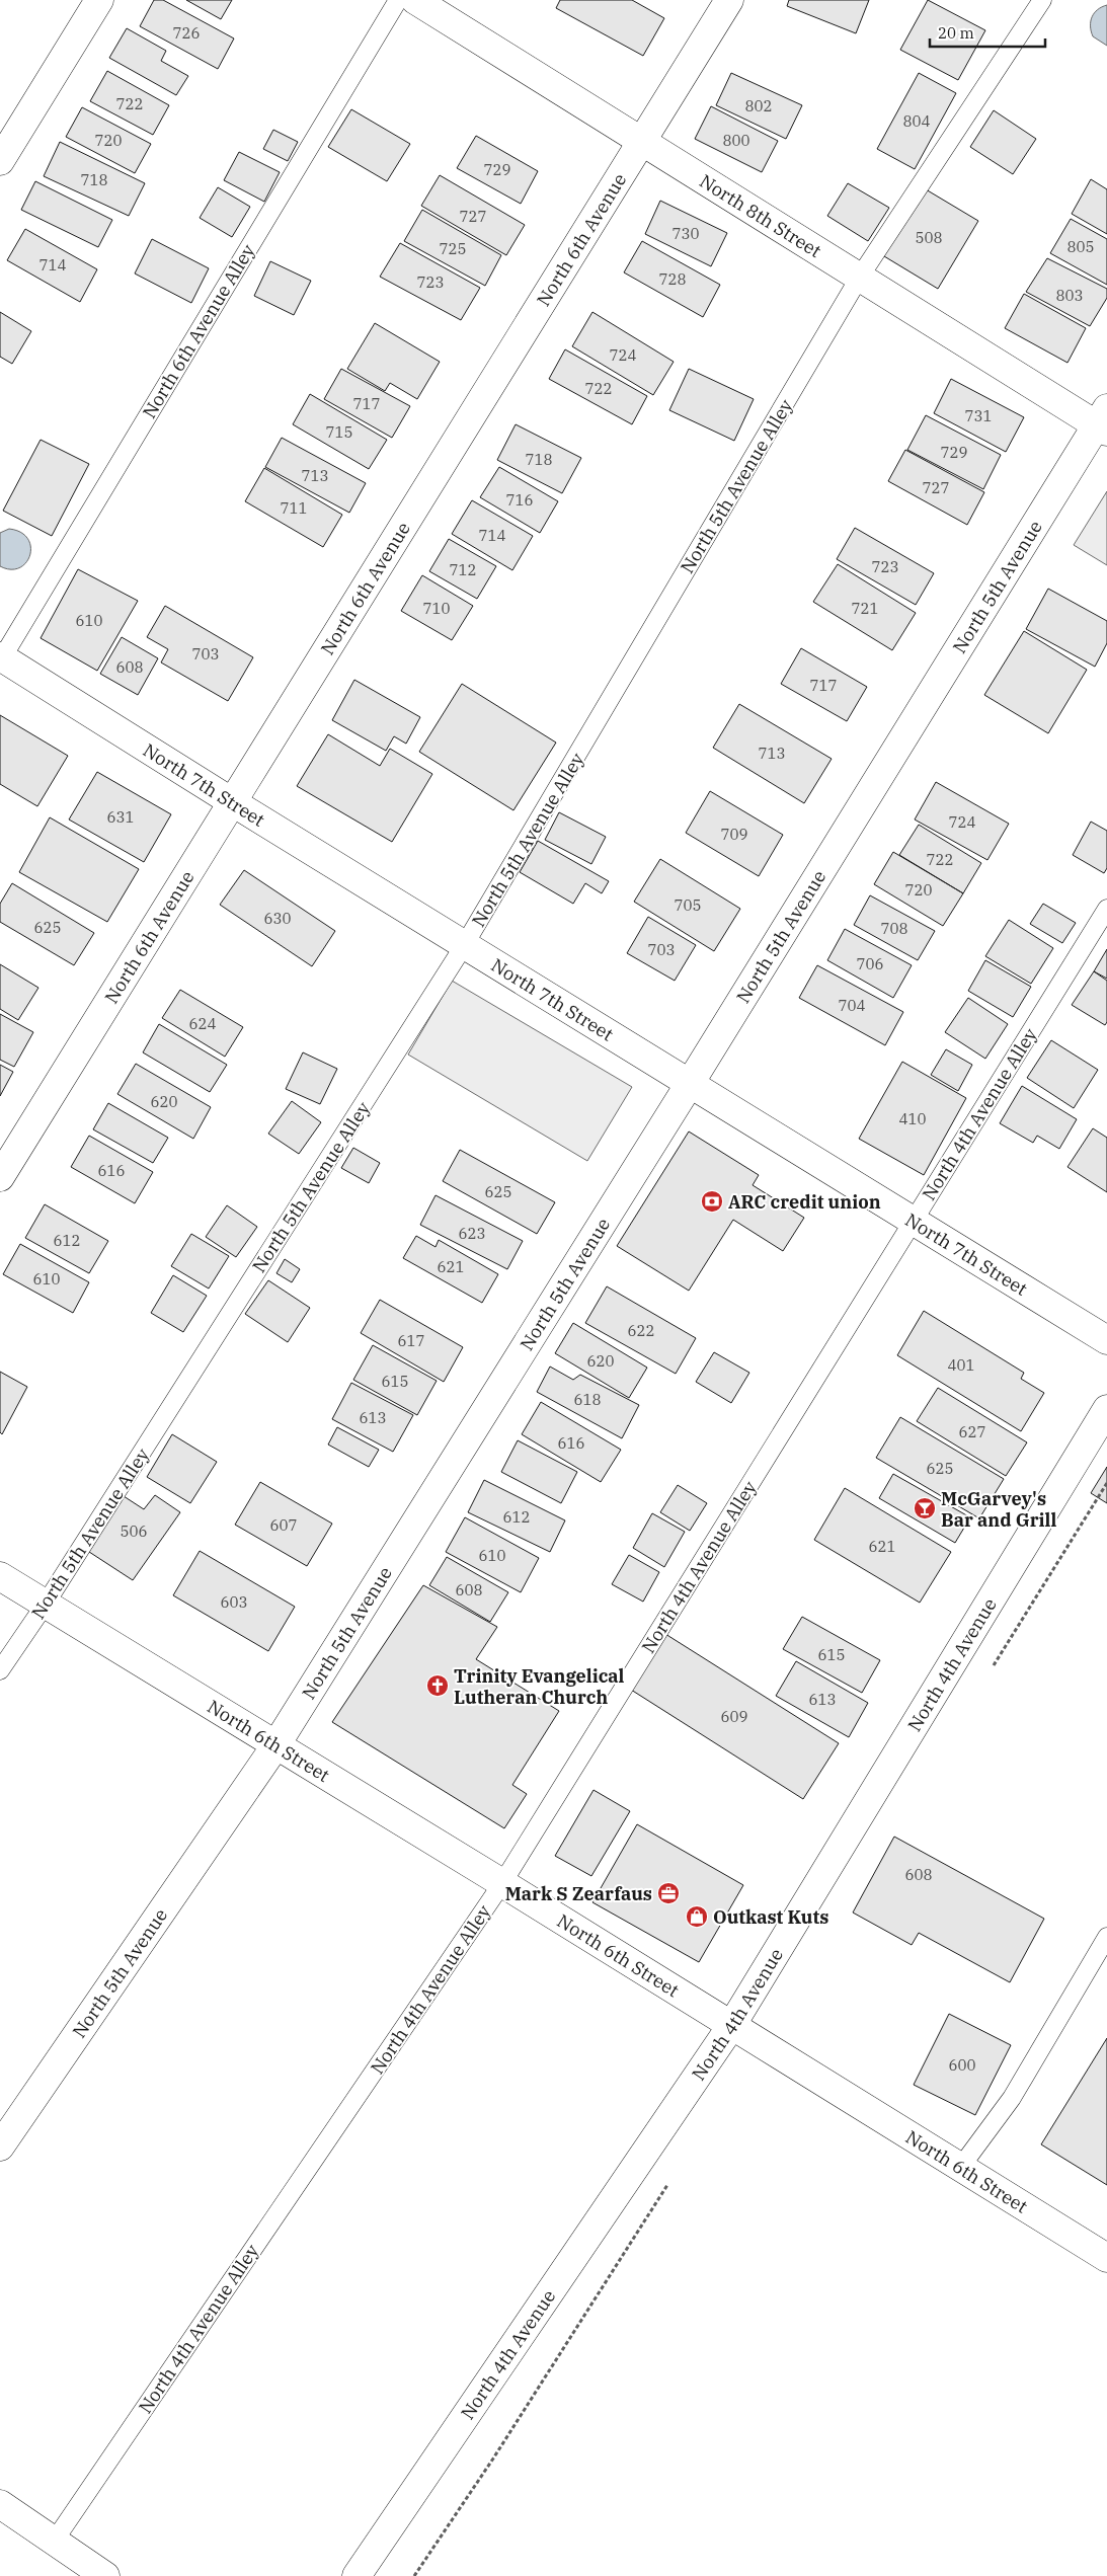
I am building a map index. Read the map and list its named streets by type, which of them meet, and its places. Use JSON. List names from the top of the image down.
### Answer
{
  "streets": {
    "street": [
      "North 8th Street",
      "North 6th Avenue",
      "North 5th Avenue",
      "North 7th Street",
      "North 4th Avenue",
      "North 6th Street"
    ],
    "lane": ["North 6th Avenue Alley", "North 5th Avenue Alley", "North 4th Avenue Alley"]
  },
  "crossings": [
    ["North 8th Street", "North 6th Avenue"],
    ["North 8th Street", "North 5th Avenue Alley"],
    ["North 8th Street", "North 5th Avenue"],
    ["North 6th Avenue", "North 7th Street"],
    ["North 6th Avenue Alley", "North 7th Street"],
    ["North 5th Avenue Alley", "North 7th Street"],
    ["North 5th Avenue Alley", "North 6th Street"],
    ["North 5th Avenue", "North 7th Street"],
    ["North 5th Avenue", "North 6th Street"],
    ["North 7th Street", "North 4th Avenue Alley"],
    ["North 4th Avenue Alley", "North 6th Street"],
    ["North 4th Avenue", "North 6th Street"]
  ],
  "places": {
    "bank": ["ARC credit union"],
    "bar": ["McGarvey's Bar and Grill"],
    "church": ["Trinity Evangelical Lutheran Church"],
    "office": ["Mark S Zearfaus"],
    "shop": ["Outkast Kuts"]
  },
  "house_numbers": [
    "726",
    "722",
    "802",
    "804",
    "720",
    "800",
    "729",
    "718",
    "727",
    "730",
    "508",
    "805",
    "725",
    "714",
    "728",
    "723",
    "803",
    "724",
    "722",
    "717",
    "731",
    "715",
    "729",
    "718",
    "713",
    "727",
    "716",
    "711",
    "714",
    "723",
    "712",
    "710",
    "721",
    "610",
    "703",
    "608",
    "717",
    "713",
    "631",
    "724",
    "709",
    "722",
    "720",
    "705",
    "630",
    "625",
    "708",
    "703",
    "706",
    "704",
    "624",
    "620",
    "410",
    "616",
    "625",
    "623",
    "612",
    "621",
    "610",
    "622",
    "617",
    "620",
    "401",
    "615",
    "618",
    "613",
    "627",
    "616",
    "625",
    "612",
    "607",
    "506",
    "621",
    "610",
    "608",
    "603",
    "615",
    "613",
    "609",
    "608",
    "600"
  ],
  "scale_bar": "20 m"
}
